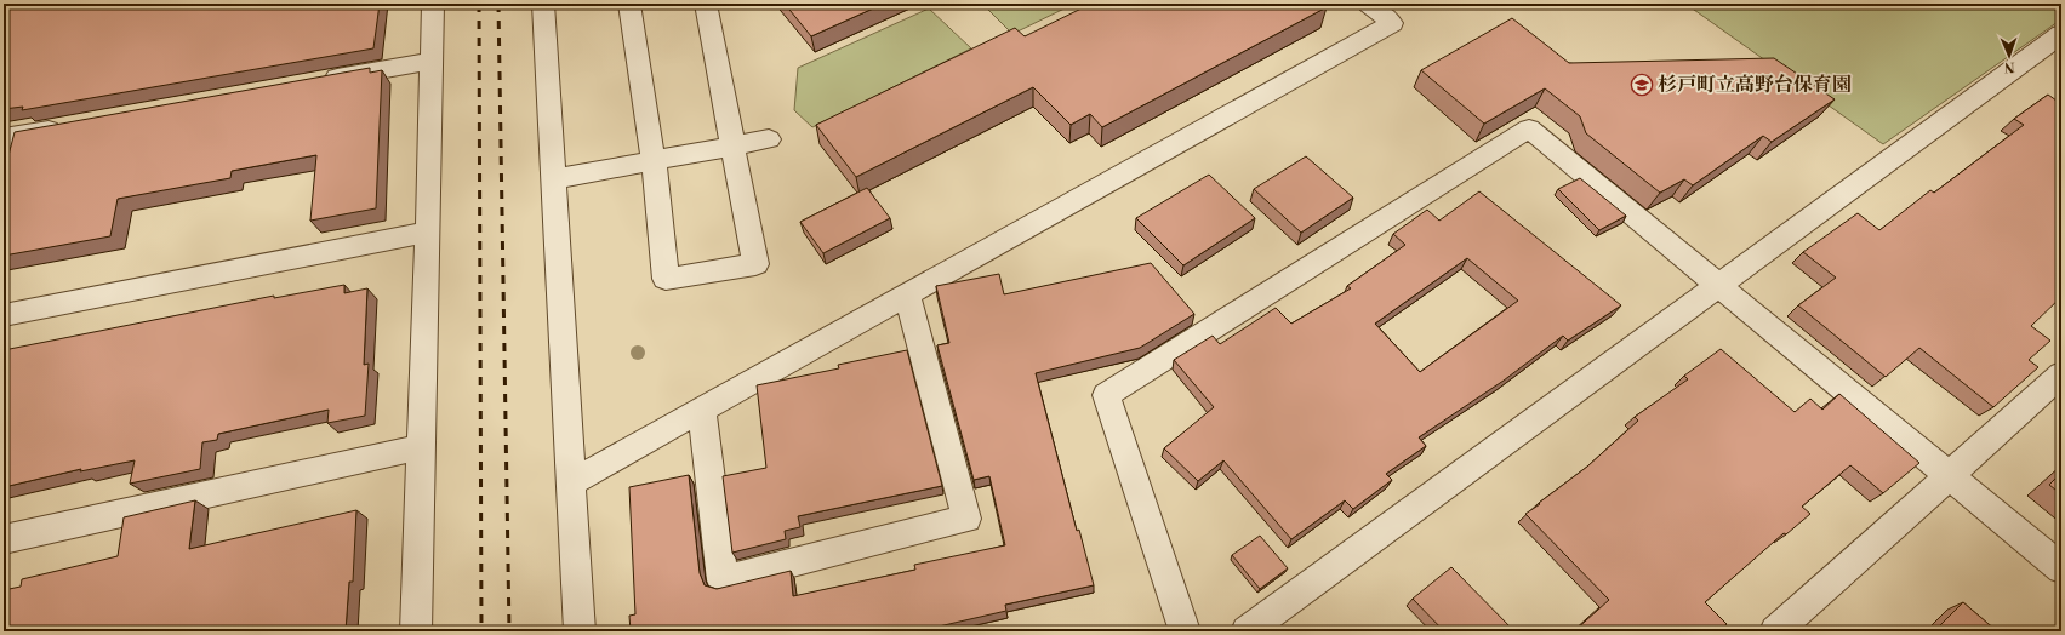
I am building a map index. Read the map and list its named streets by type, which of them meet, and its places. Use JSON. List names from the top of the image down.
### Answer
{
  "places": {
    "school or university": ["杉戸町立高野台保育園"]
  },
  "north": "bottom"
}
